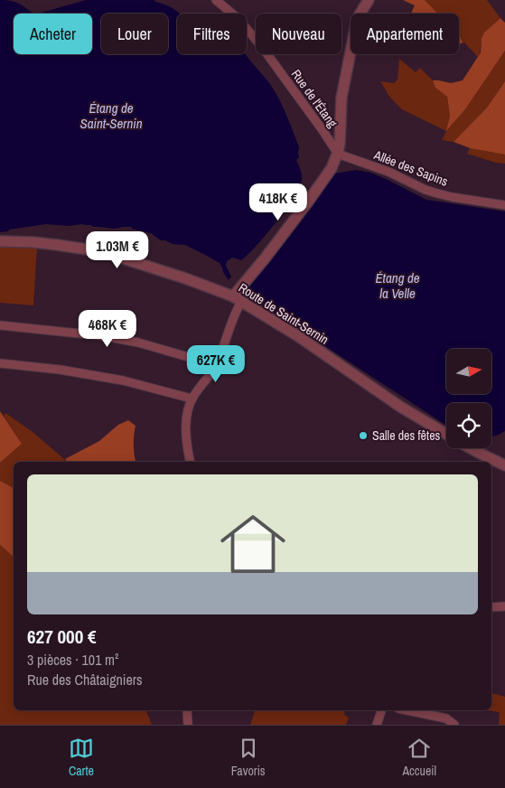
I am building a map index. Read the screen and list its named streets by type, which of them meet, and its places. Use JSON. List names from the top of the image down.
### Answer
{
  "streets": {
    "street": ["Rue de l'Étang", "Allée des Sapins", "Route de Saint-Sernin"]
  },
  "crossings": [
    ["Rue de l'Étang", "Allée des Sapins"]
  ],
  "water": ["Étang de Saint-Sernin", "Étang de la Velle"],
  "places": ["Salle des fêtes"],
  "north": "right",
  "page": {
    "chip": [
      "Acheter",
      "Louer",
      "Filtres",
      "Nouveau",
      "Appartement"
    ],
    "price": [
      "418K €",
      "1.03M €",
      "468K €",
      "627K €"
    ],
    "list": [
      {
        "name": "627 000 €",
        "note": "3 pièces · 101 m² · Rue des Châtaigniers"
      }
    ],
    "tabs": ["Carte", "Favoris", "Accueil"]
  }
}
